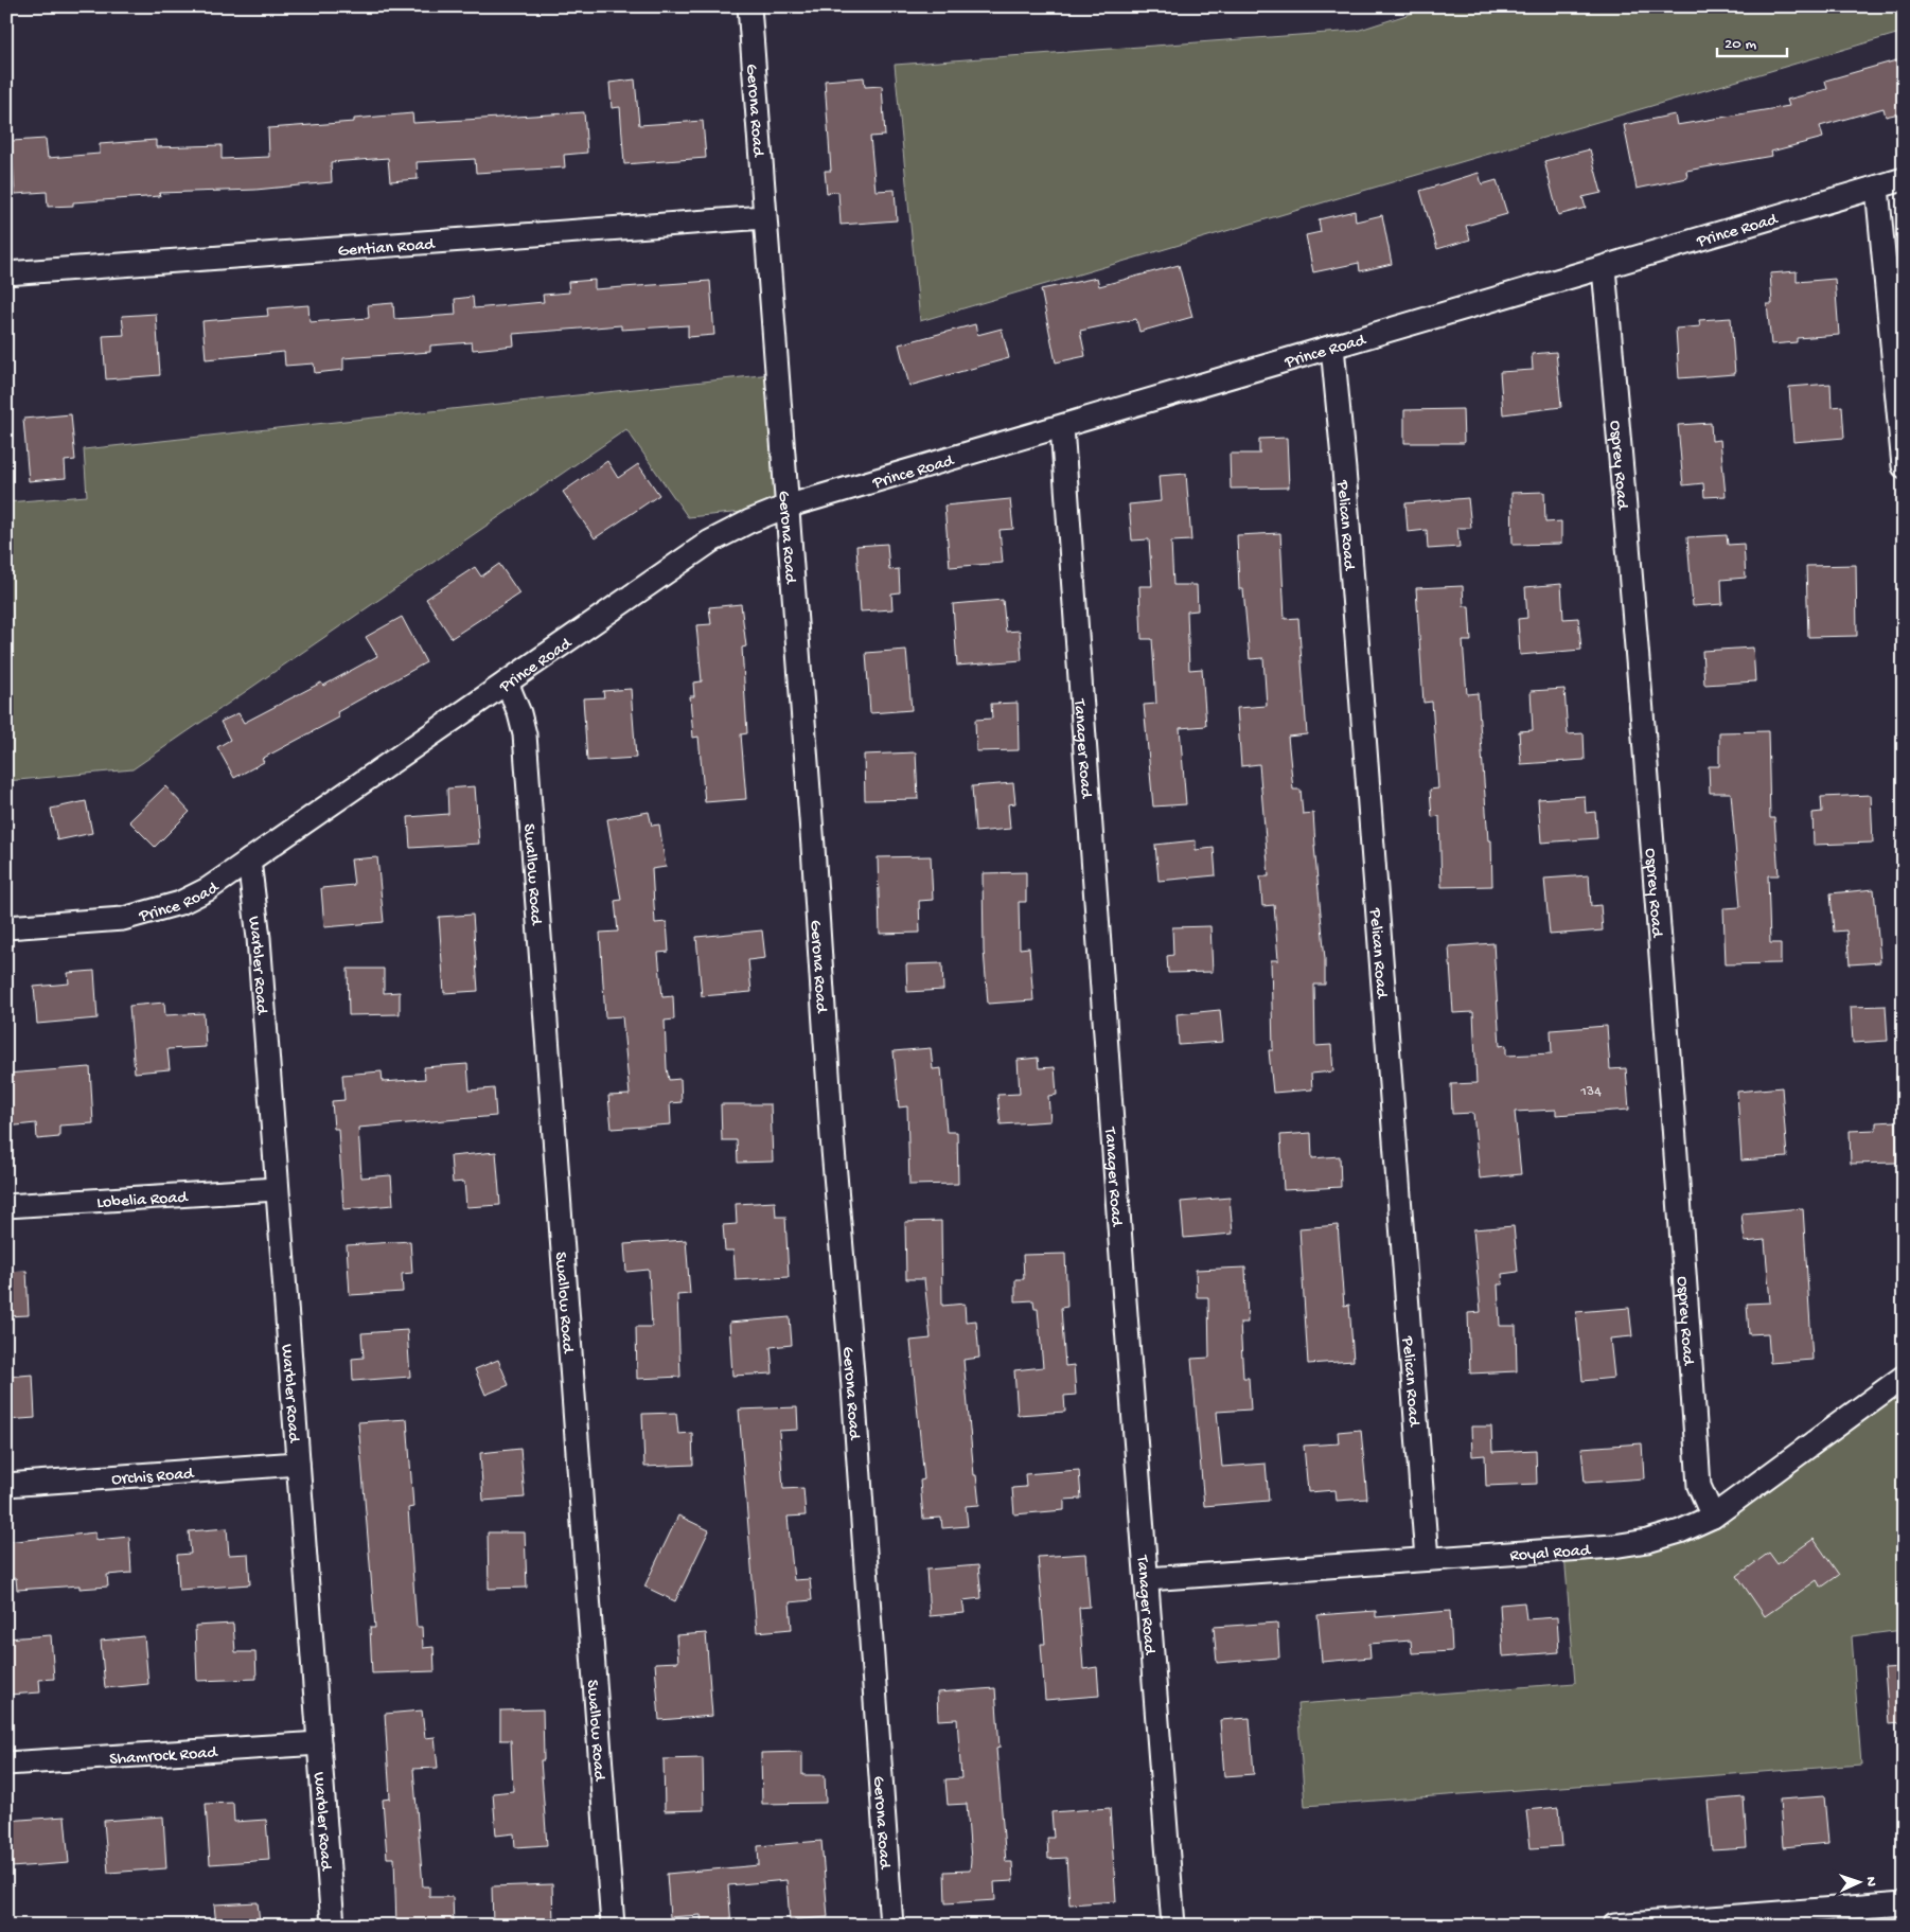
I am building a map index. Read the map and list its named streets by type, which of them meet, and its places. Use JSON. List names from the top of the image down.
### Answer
{
  "streets": {
    "street": [
      "Gerona Road",
      "Prince Road",
      "Gentian Road",
      "Osprey Road",
      "Pelican Road",
      "Tanager Road",
      "Swallow Road",
      "Warbler Road",
      "Lobelia Road",
      "Orchis Road",
      "Royal Road",
      "Shamrock Road"
    ]
  },
  "crossings": [
    ["Gerona Road", "Prince Road"],
    ["Gerona Road", "Gentian Road"],
    ["Prince Road", "Osprey Road"],
    ["Prince Road", "Pelican Road"],
    ["Prince Road", "Tanager Road"],
    ["Prince Road", "Swallow Road"],
    ["Prince Road", "Warbler Road"],
    ["Osprey Road", "Royal Road"],
    ["Pelican Road", "Royal Road"],
    ["Tanager Road", "Royal Road"],
    ["Warbler Road", "Lobelia Road"],
    ["Warbler Road", "Orchis Road"],
    ["Warbler Road", "Shamrock Road"]
  ],
  "house_numbers": ["134"],
  "scale_bar": "20 m",
  "north": "right"
}
